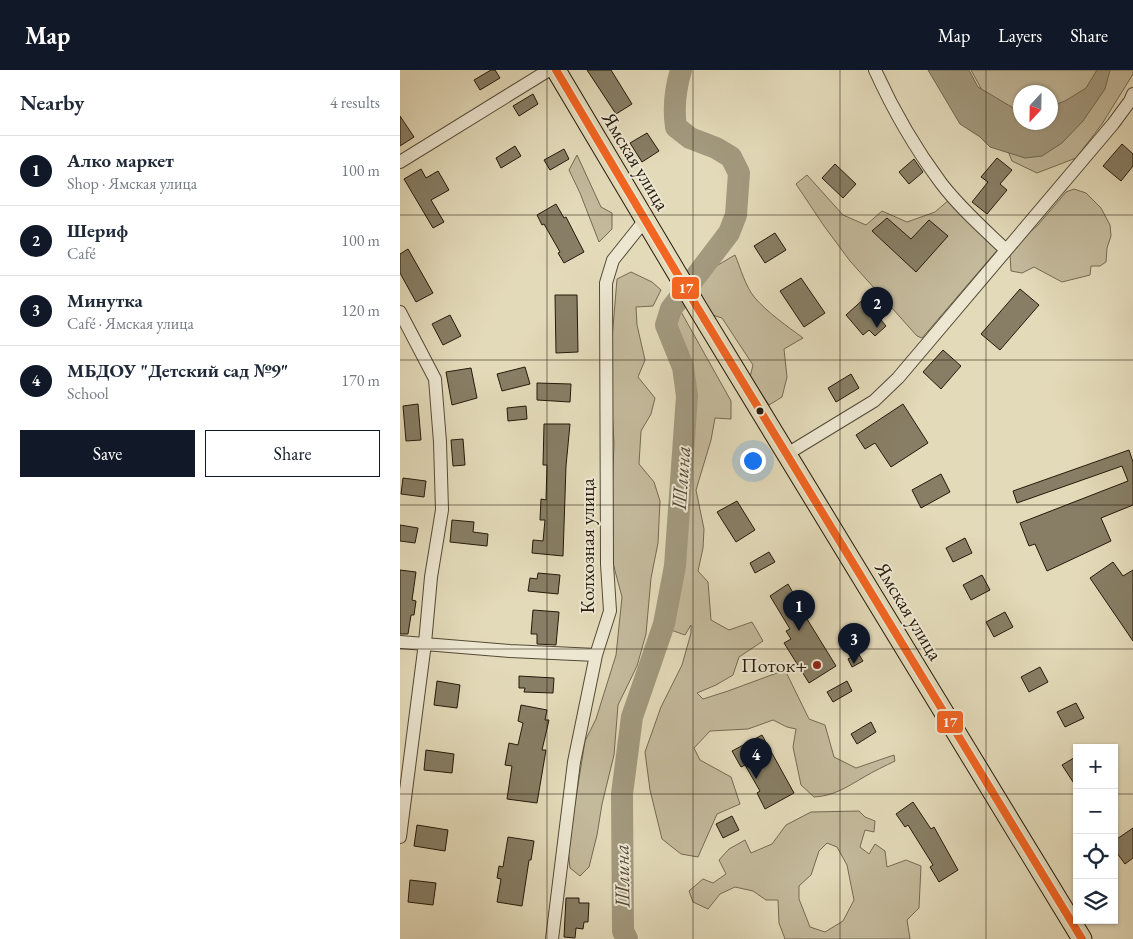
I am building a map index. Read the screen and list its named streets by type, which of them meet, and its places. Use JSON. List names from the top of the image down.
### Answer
{
  "streets": {
    "highway": ["Ямская улица"],
    "street": ["Колхозная улица"]
  },
  "crossings": [
    ["Ямская улица", "Колхозная улица"]
  ],
  "water": ["Шлина"],
  "places": ["Поток+"],
  "lines": ["transit line 17"],
  "north": "bottom",
  "page": {
    "header": "Map",
    "nav": ["Map", "Layers", "Share"],
    "heading": ["Nearby", "4 results"],
    "list": [
      {
        "mark": "1",
        "name": "Алко маркет",
        "note": "Shop · Ямская улица",
        "value": "100 m"
      },
      {
        "mark": "2",
        "name": "Шериф",
        "note": "Café",
        "value": "100 m"
      },
      {
        "mark": "3",
        "name": "Минутка",
        "note": "Café · Ямская улица",
        "value": "120 m"
      },
      {
        "mark": "4",
        "name": "МБДОУ \"Детский сад №9\"",
        "note": "School",
        "value": "170 m"
      }
    ],
    "pins": [
      "2",
      "1",
      "3",
      "4"
    ],
    "buttons": ["Save", "Share"],
    "map_buttons": ["+", "−"]
  }
}
